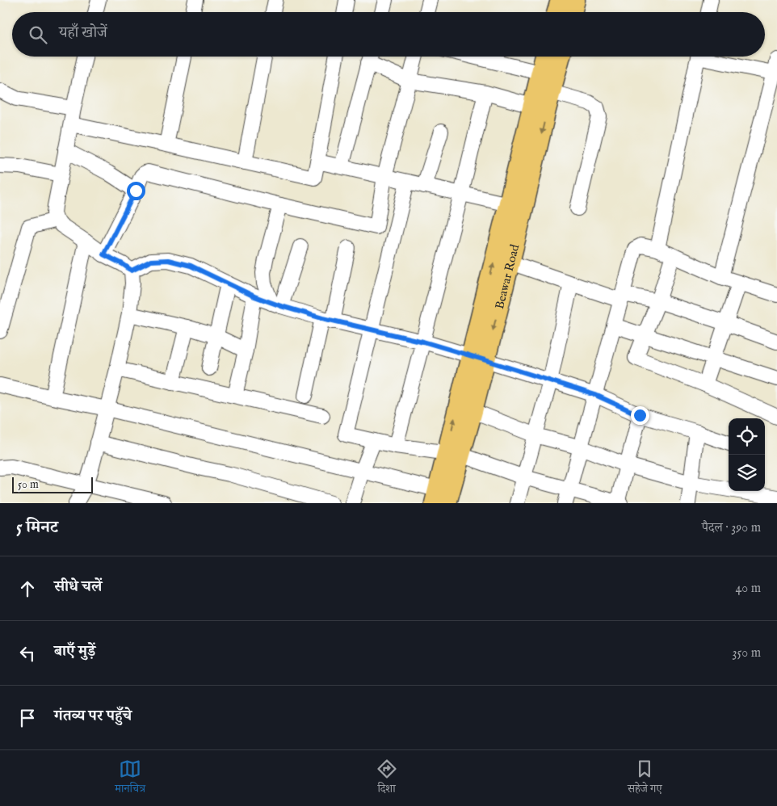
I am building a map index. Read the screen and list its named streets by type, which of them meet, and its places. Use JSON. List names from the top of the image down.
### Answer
{
  "streets": {
    "main road": ["Beawar Road"]
  },
  "scale_bar": "50 m",
  "page": {
    "search": "यहाँ खोजें",
    "scale": "50 m",
    "heading": ["5 मिनट", "पैदल · 390 m"],
    "list": [
      ["सीधे चलें", "40 m"],
      ["बाएँ मुड़ें", "350 m"],
      "गंतव्य पर पहुँचे"
    ],
    "nav": ["मानचित्र", "दिशा", "सहेजे गए"]
  }
}
